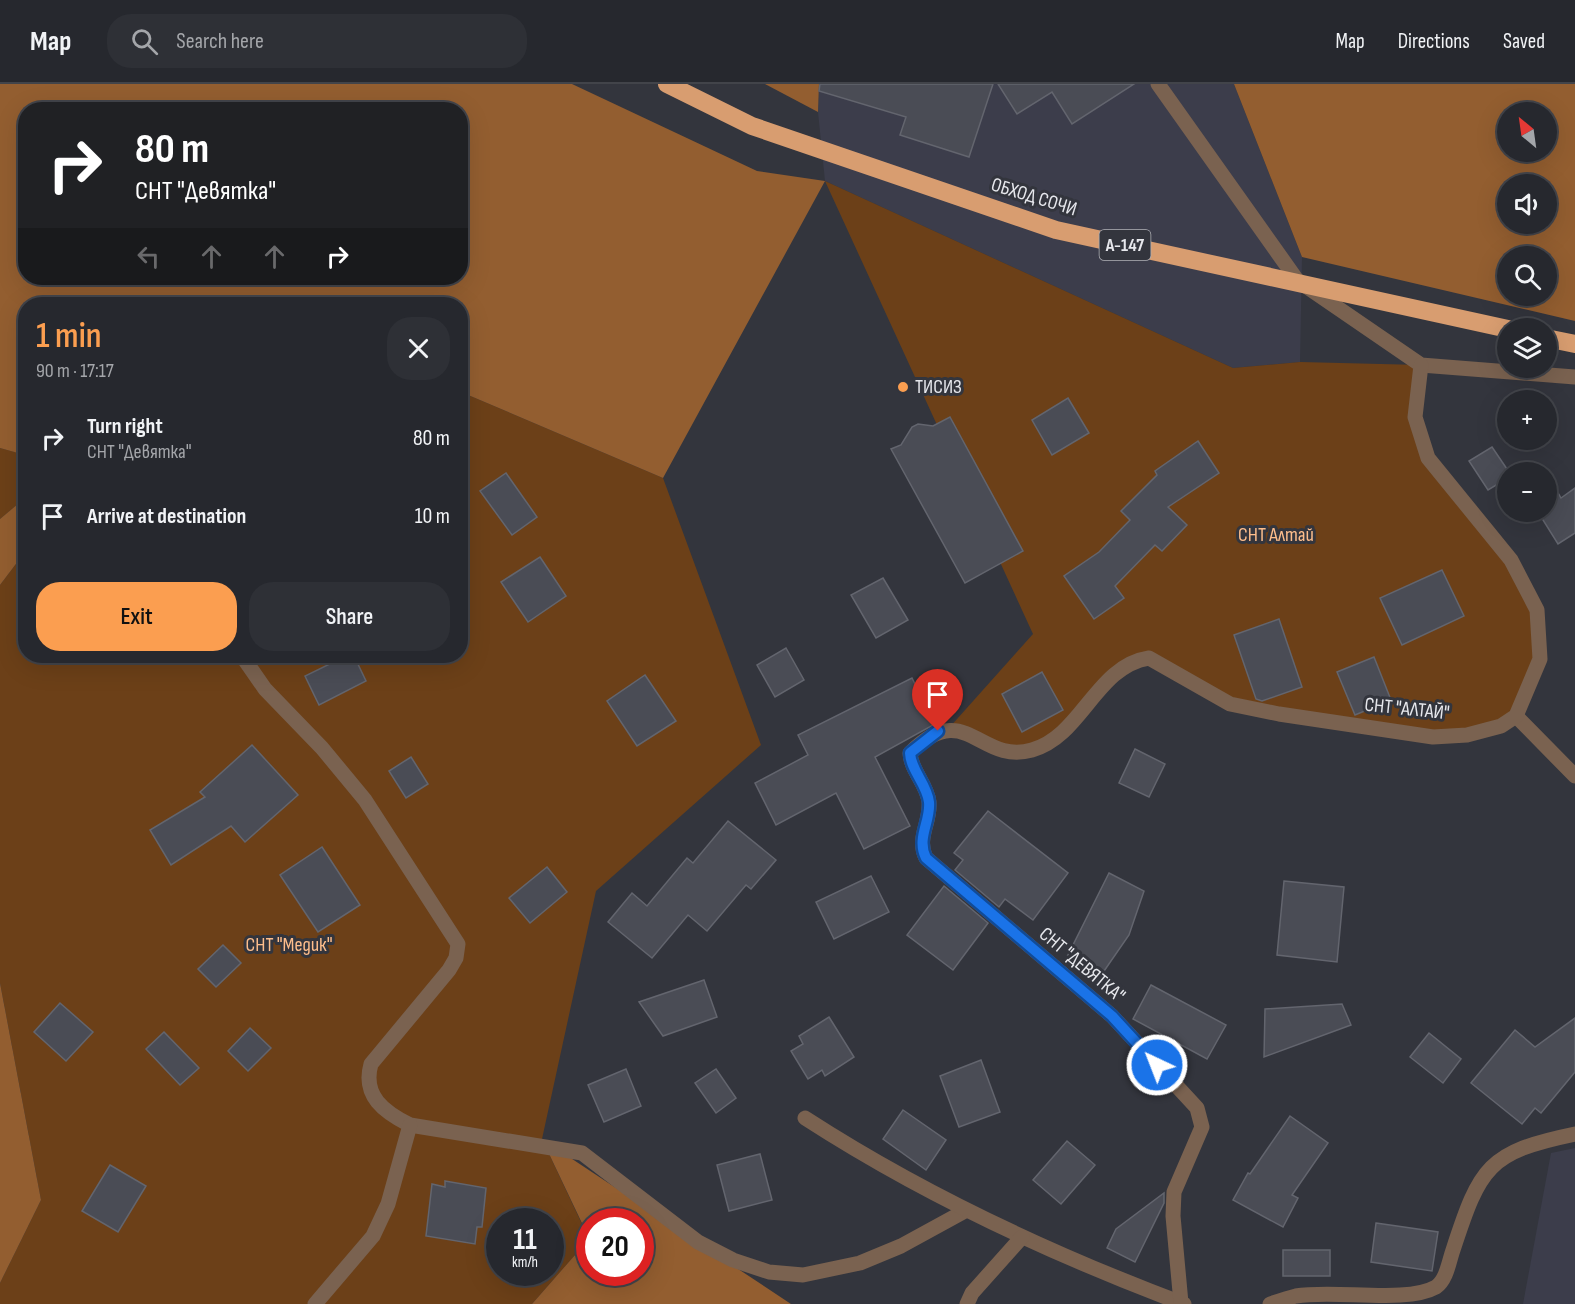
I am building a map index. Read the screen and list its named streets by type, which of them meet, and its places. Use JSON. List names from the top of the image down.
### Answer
{
  "streets": {
    "highway": ["ОБХОД СОЧИ", "А-147"],
    "street": ["СНТ \"АЛТАЙ\"", "СНТ \"ДЕВЯТКА\""]
  },
  "crossings": [
    ["СНТ \"АЛТАЙ\"", "СНТ \"ДЕВЯТКА\""]
  ],
  "parks": ["СНТ Алтай", "СНТ \"Медик\""],
  "places": ["ТИСИЗ"],
  "north": "top left",
  "page": {
    "header": "Map",
    "search": "Search here",
    "nav": ["Map", "Directions", "Saved"],
    "map_buttons": ["+", "−"],
    "turn": ["80 m", "СНТ \"Девятка\""],
    "heading": ["1 min", "90 m · 17:17"],
    "list": [
      {
        "name": "Turn right",
        "note": "СНТ \"Девятка\"",
        "value": "80 m"
      },
      {
        "name": "Arrive at destination",
        "value": "10 m"
      }
    ],
    "buttons": ["Exit", "Share"],
    "speed": "11 km/h",
    "limit": "20"
  }
}
